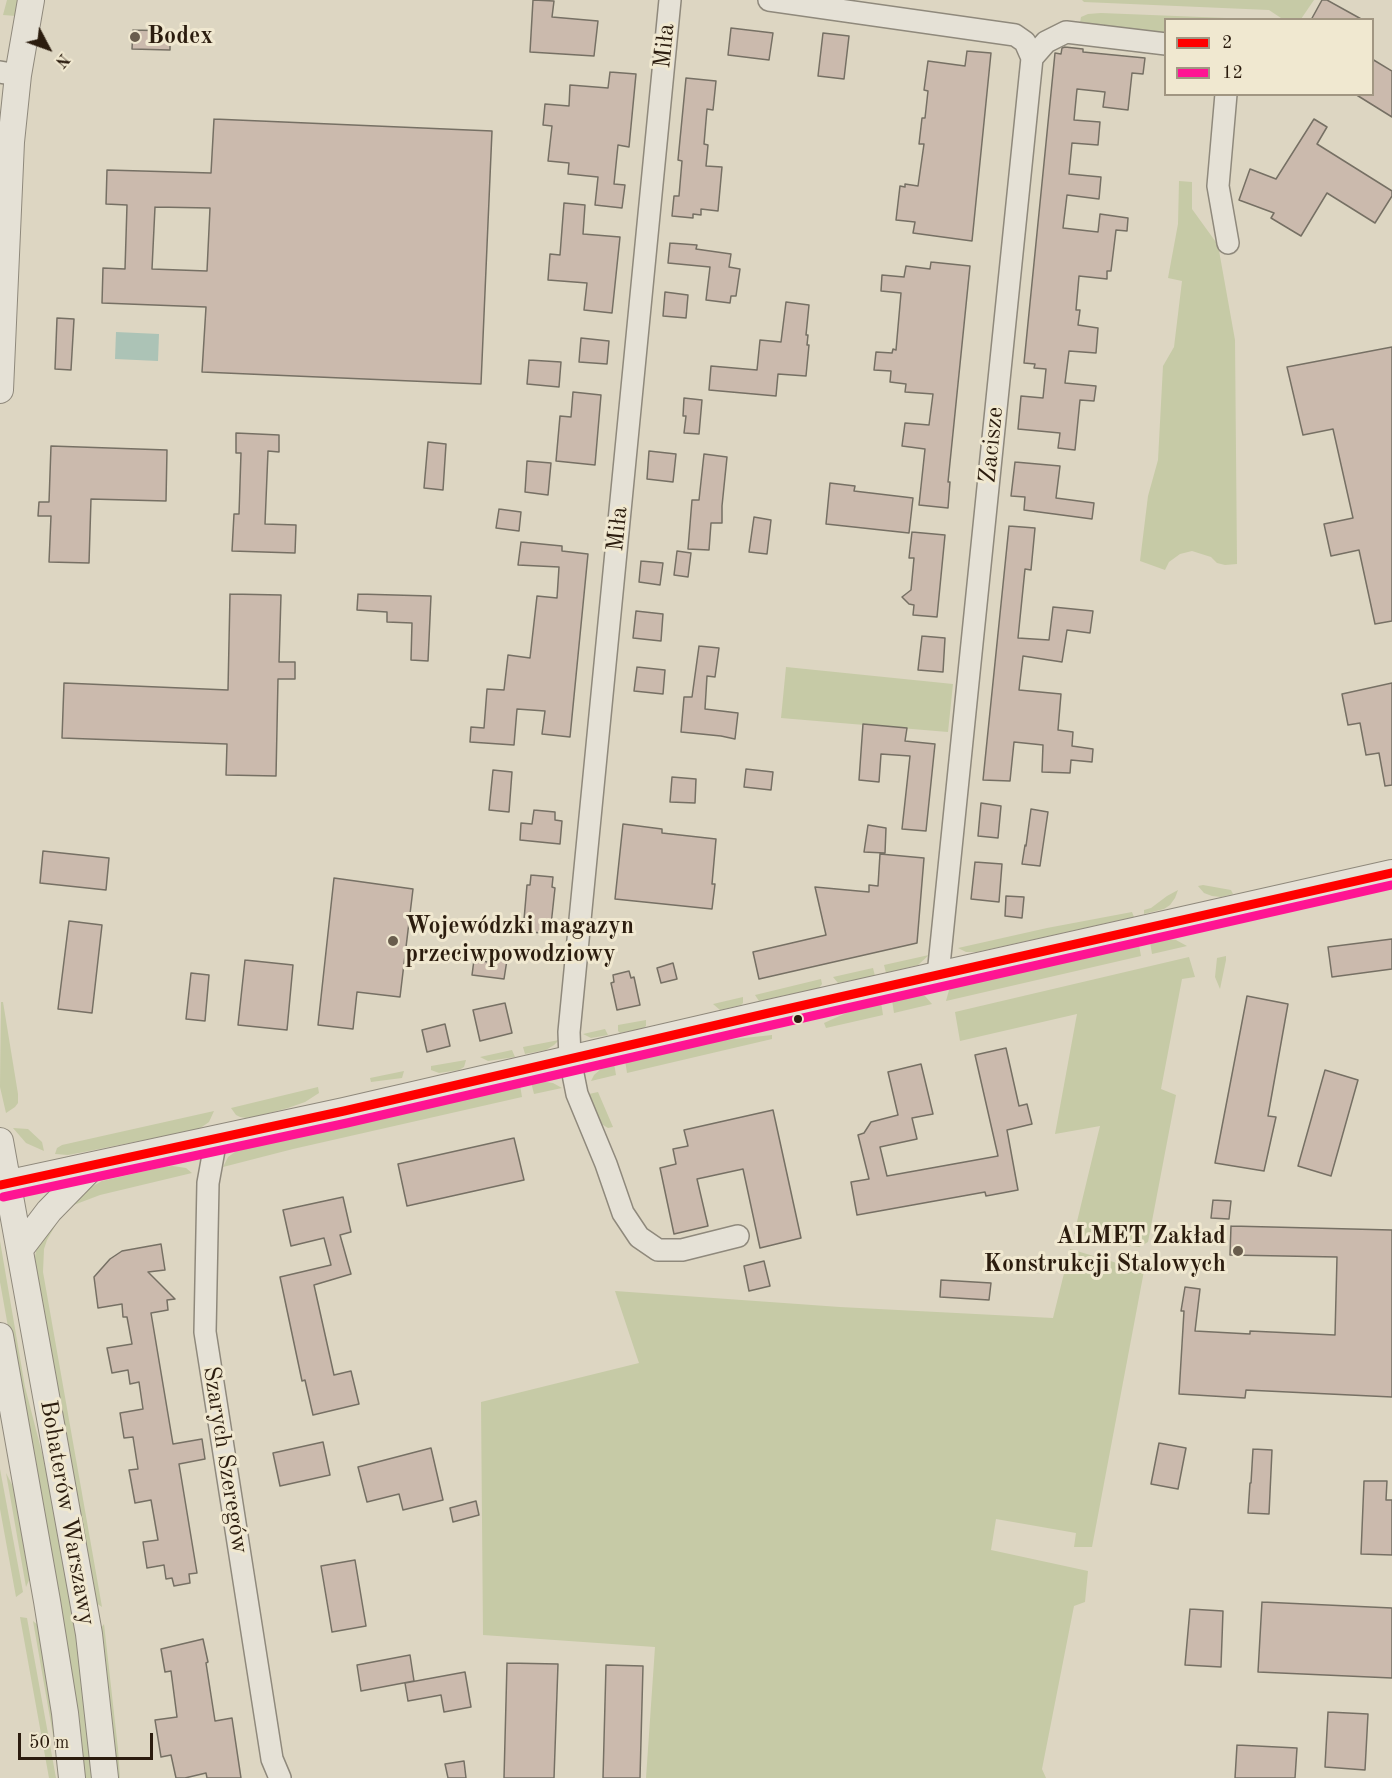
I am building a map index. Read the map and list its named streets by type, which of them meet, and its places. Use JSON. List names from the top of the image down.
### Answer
{
  "streets": {
    "street": [
      "Miła",
      "Zacisze",
      "Szarych Szeregów",
      "Bohaterów Warszawy"
    ]
  },
  "places": ["Bodex", "Wojewódzki magazyn przeciwpowodziowy", "ALMET Zakład Konstrukcji Stalowych"],
  "lines": ["transit line 2", "transit line 12"],
  "legend": ["2", "12"],
  "scale_bar": "50 m",
  "north": "bottom right"
}
